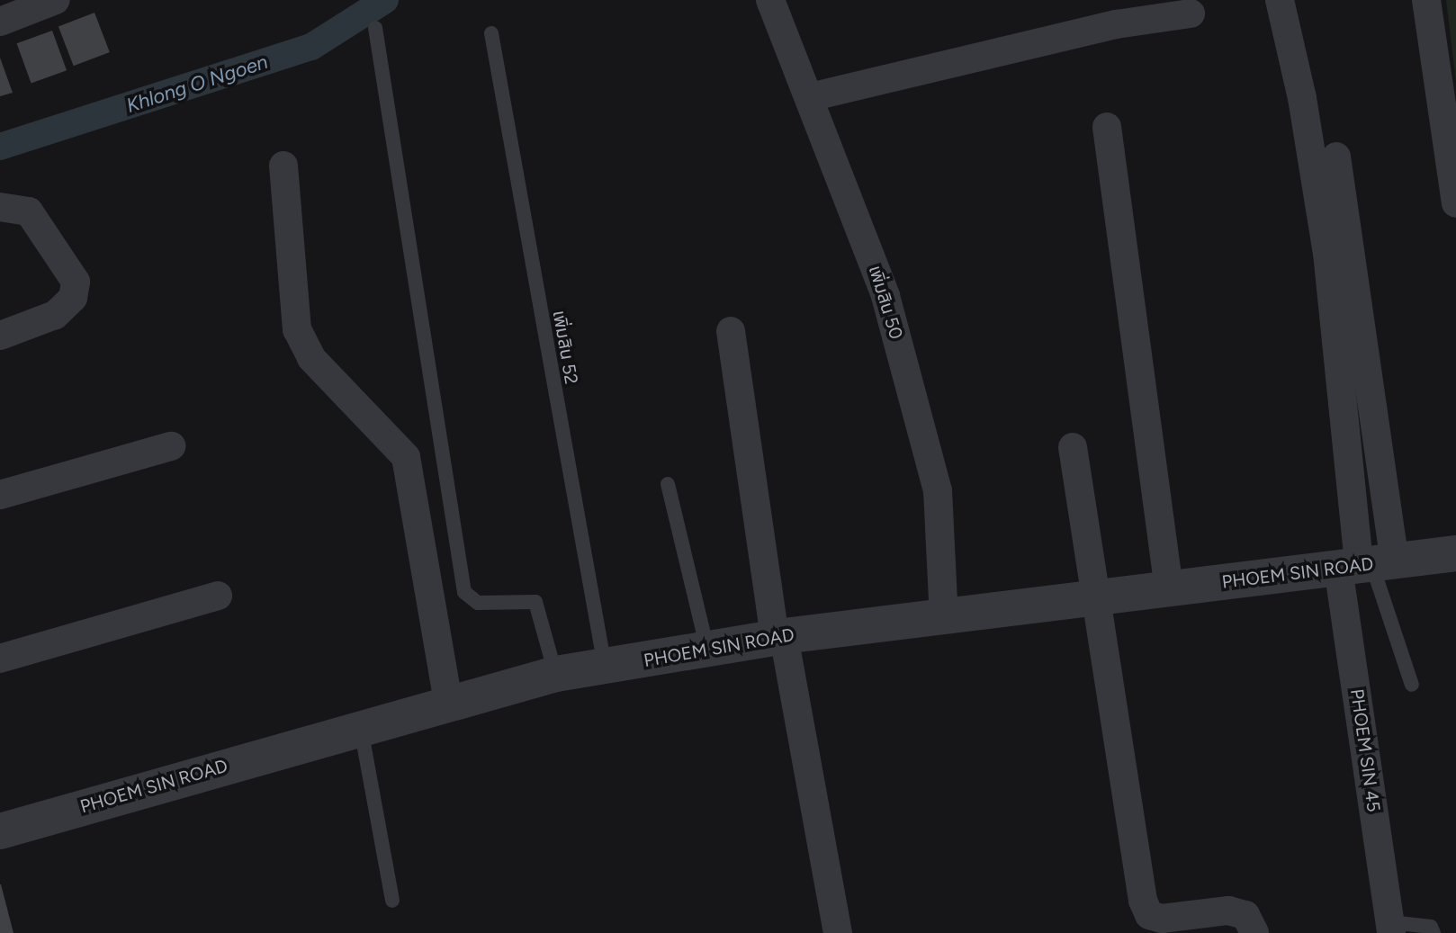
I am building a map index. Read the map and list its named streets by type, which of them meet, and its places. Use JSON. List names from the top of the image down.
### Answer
{
  "streets": {
    "street": ["เพิ่มสิน 50", "PHOEM SIN ROAD", "PHOEM SIN 45"],
    "lane": ["เพิ่มสิน 52"]
  },
  "crossings": [
    ["เพิ่มสิน 50", "PHOEM SIN ROAD"],
    ["เพิ่มสิน 52", "PHOEM SIN ROAD"],
    ["PHOEM SIN ROAD", "PHOEM SIN 45"]
  ],
  "water": ["Khlong O Ngoen"]
}
